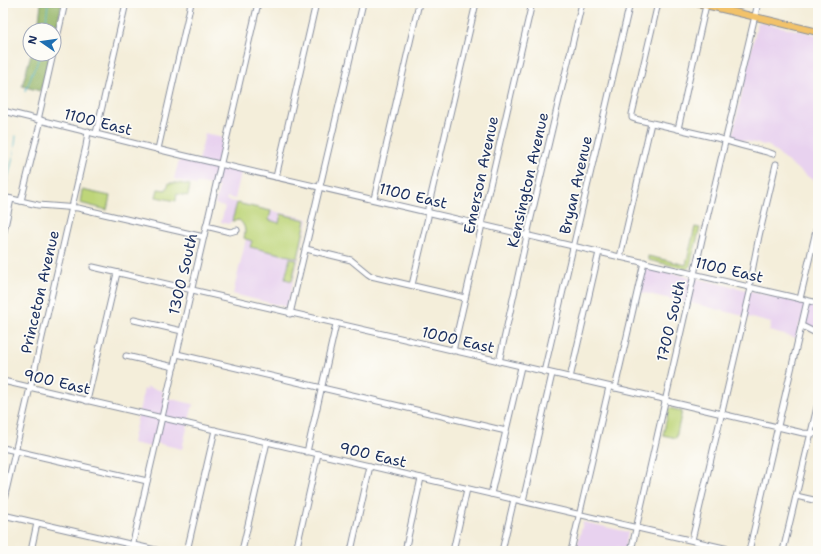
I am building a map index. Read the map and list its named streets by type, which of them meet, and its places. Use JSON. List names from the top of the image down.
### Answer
{
  "streets": {
    "street": [
      "1100 East",
      "Emerson Avenue",
      "Kensington Avenue",
      "Bryan Avenue",
      "1300 South",
      "Princeton Avenue",
      "1700 South",
      "1000 East",
      "900 East"
    ]
  },
  "crossings": [
    ["1100 East", "Emerson Avenue"],
    ["1100 East", "Kensington Avenue"],
    ["1100 East", "Bryan Avenue"],
    ["1100 East", "1300 South"],
    ["1100 East", "Princeton Avenue"],
    ["1100 East", "1700 South"],
    ["Emerson Avenue", "1000 East"],
    ["Kensington Avenue", "1000 East"],
    ["Bryan Avenue", "1000 East"],
    ["1300 South", "1000 East"],
    ["1300 South", "900 East"],
    ["Princeton Avenue", "900 East"],
    ["1700 South", "1000 East"],
    ["1700 South", "900 East"]
  ],
  "north": "left"
}
